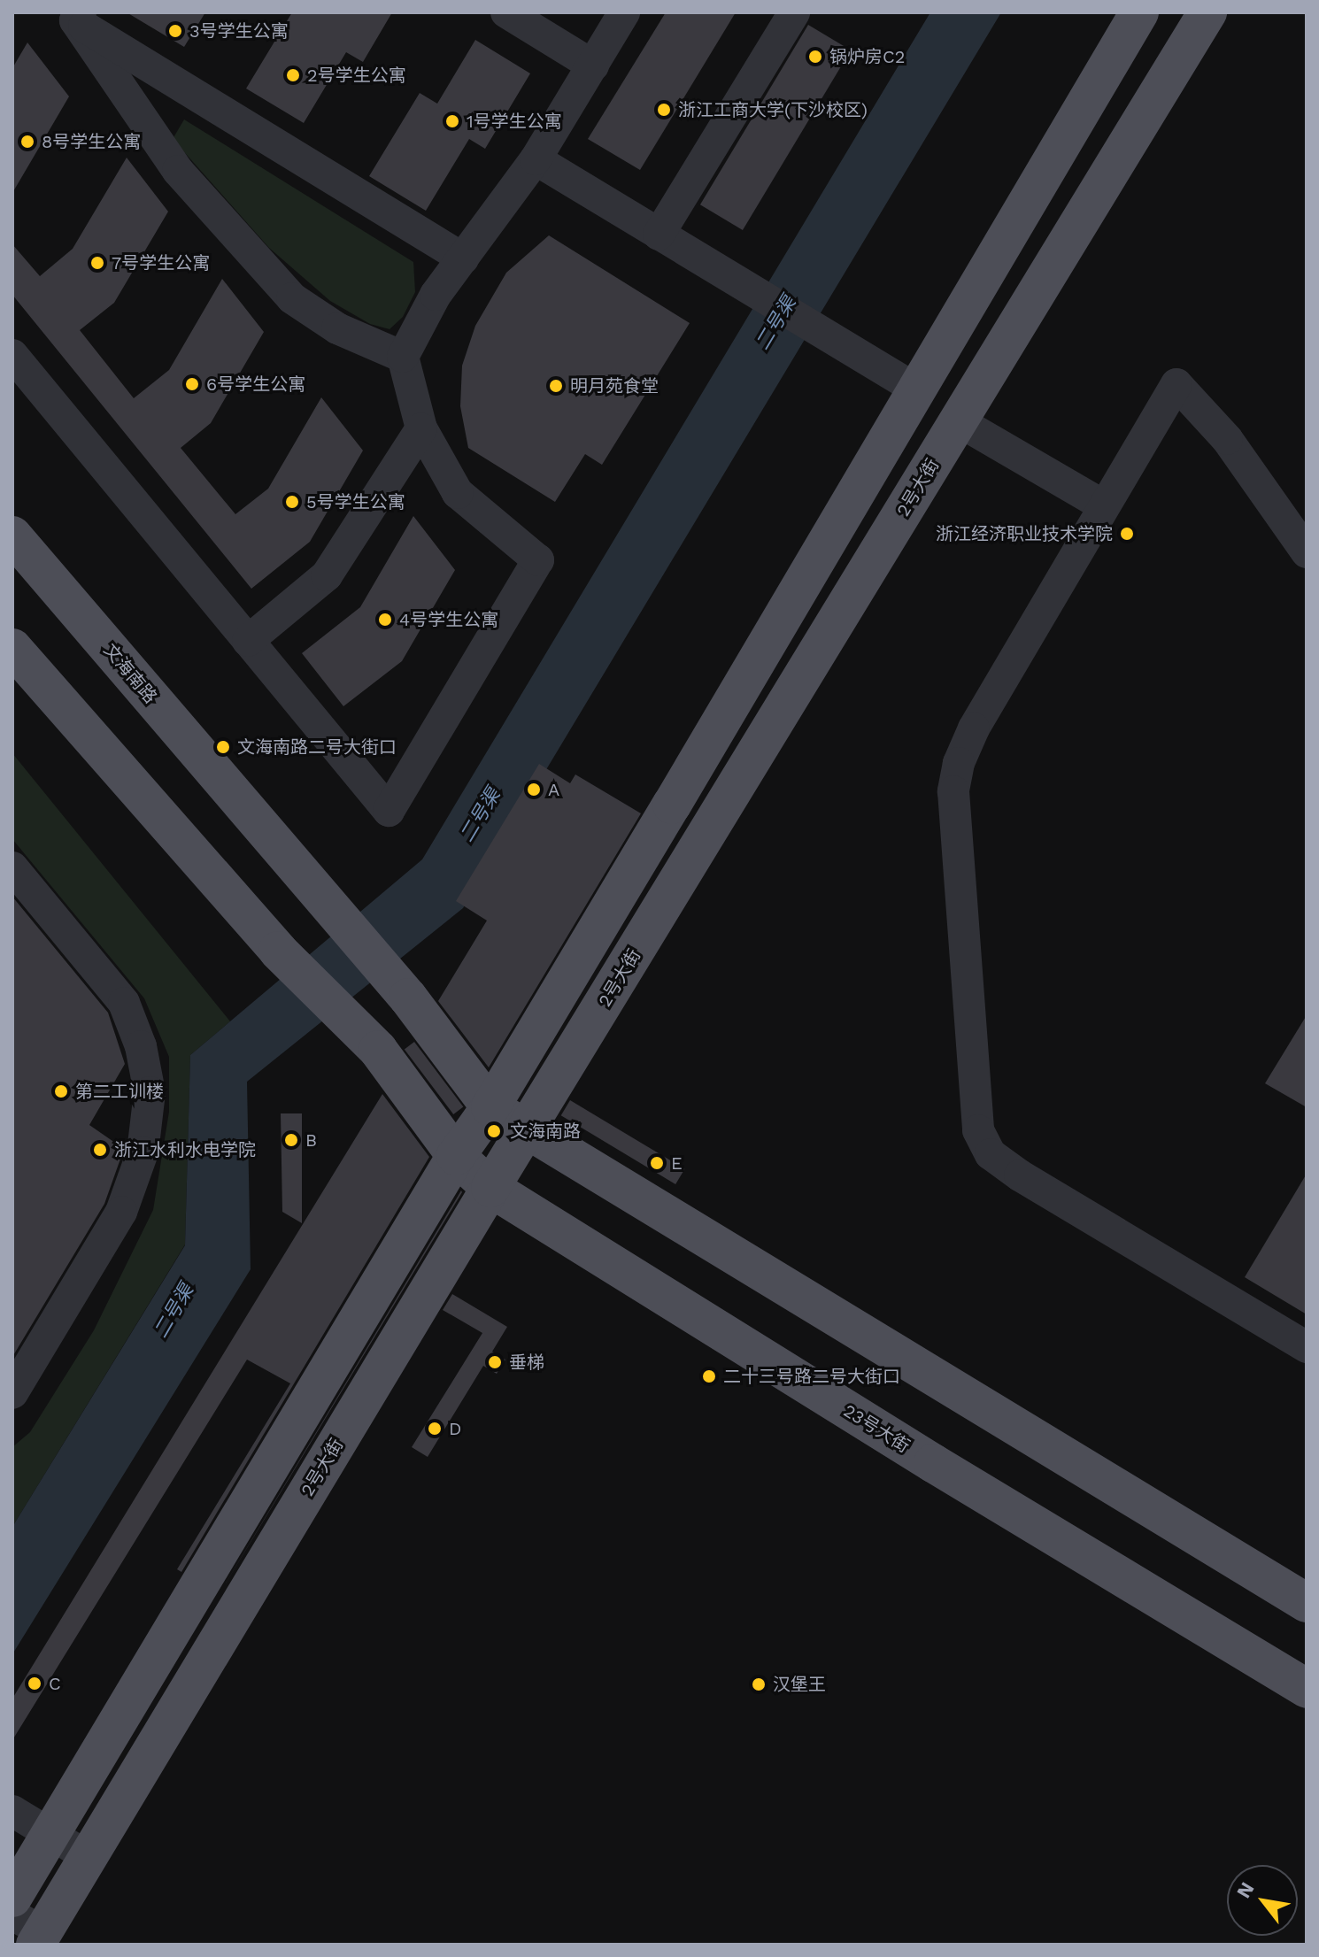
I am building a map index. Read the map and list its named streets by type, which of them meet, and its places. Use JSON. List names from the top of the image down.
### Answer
{
  "streets": {
    "main road": ["2号大街", "文海南路", "23号大街"]
  },
  "crossings": [
    ["2号大街", "23号大街"]
  ],
  "water": ["二号渠"],
  "places": [
    "3号学生公寓",
    "锅炉房C2",
    "2号学生公寓",
    "浙江工商大学(下沙校区)",
    "1号学生公寓",
    "8号学生公寓",
    "7号学生公寓",
    "6号学生公寓",
    "明月苑食堂",
    "5号学生公寓",
    "浙江经济职业技术学院",
    "4号学生公寓",
    "文海南路二号大街口",
    "A",
    "第二工训楼",
    "文海南路",
    "B",
    "浙江水利水电学院",
    "E",
    "垂梯",
    "二十三号路二号大街口",
    "D",
    "C",
    "汉堡王"
  ],
  "north": "top left"
}
